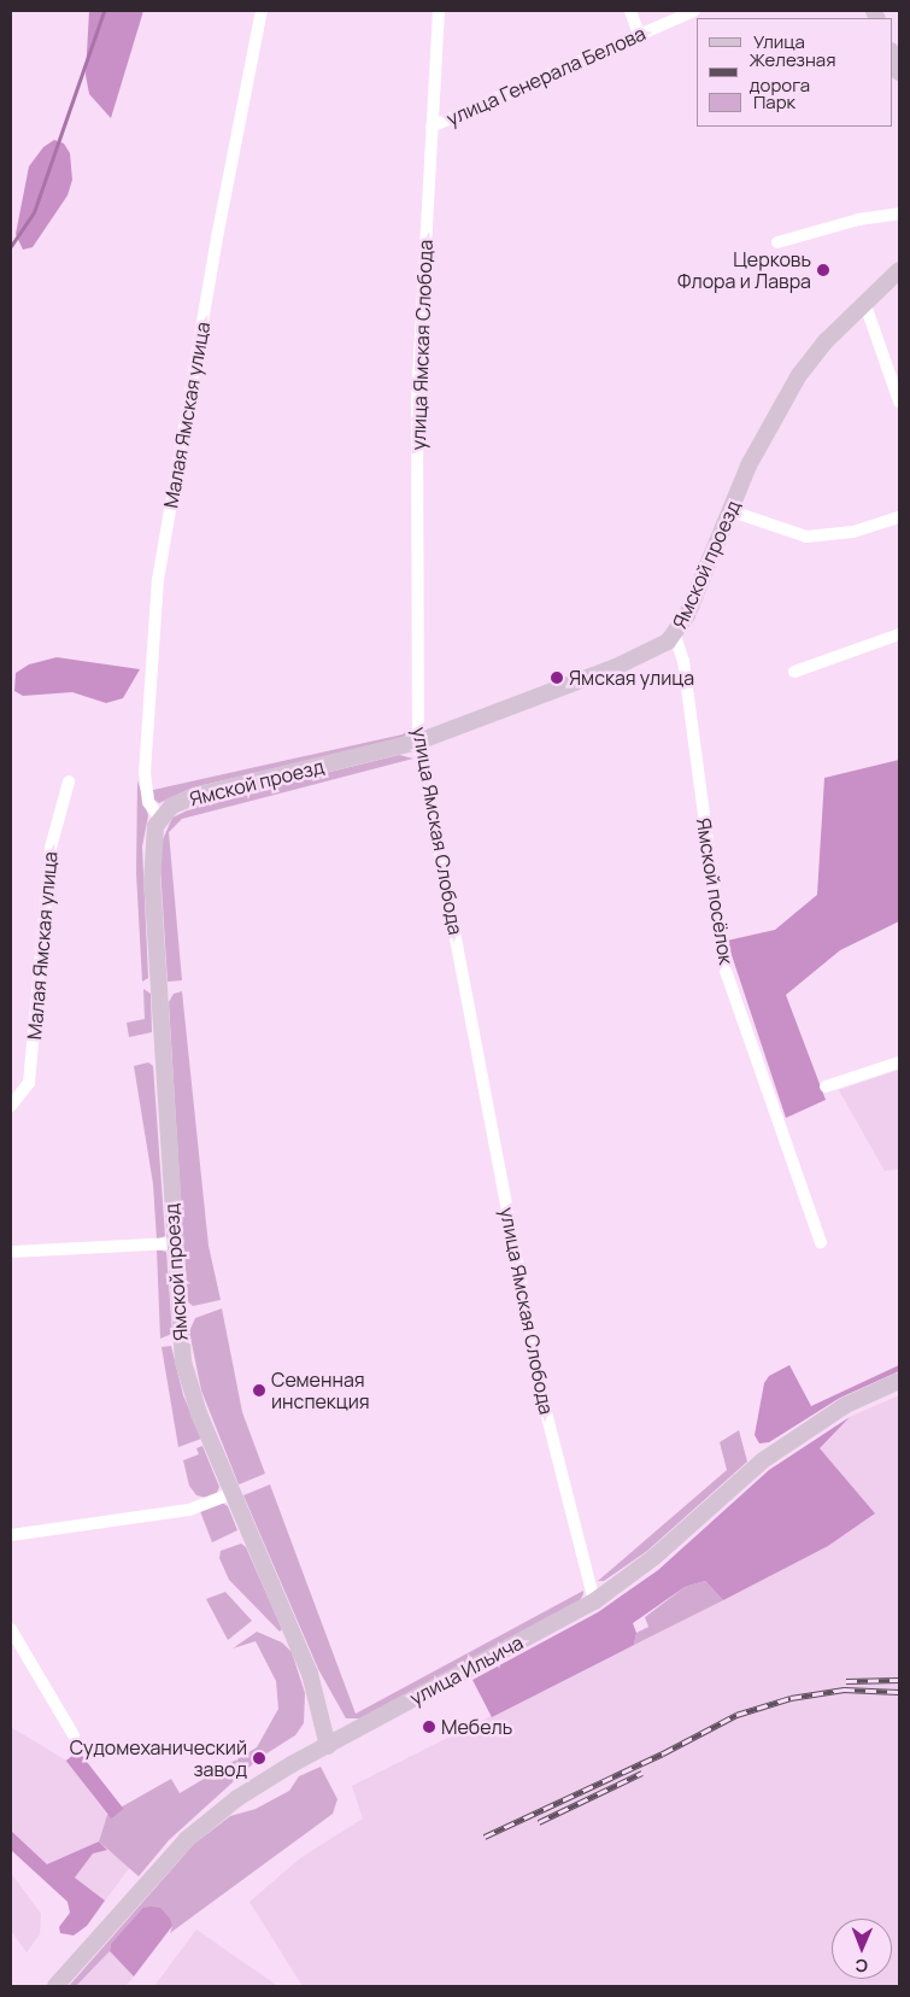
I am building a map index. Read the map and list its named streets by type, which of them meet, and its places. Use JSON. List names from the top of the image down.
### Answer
{
  "streets": {
    "main road": ["Ямской проезд", "улица Ильича"],
    "street": [
      "улица Генерала Белова",
      "улица Ямская Слобода",
      "Малая Ямская улица",
      "Ямской посёлок"
    ]
  },
  "crossings": [
    ["улица Генерала Белова", "улица Ямская Слобода"],
    ["улица Ямская Слобода", "Ямской проезд"],
    ["улица Ямская Слобода", "улица Ильича"],
    ["Малая Ямская улица", "Ямской проезд"],
    ["Ямской проезд", "Ямской посёлок"],
    ["Ямской проезд", "улица Ильича"]
  ],
  "places": [
    "Церковь Флора и Лавра",
    "Ямская улица",
    "Семенная инспекция",
    "Мебель",
    "Судомеханический завод"
  ],
  "legend": ["Улица", "Железная дорога", "Парк"],
  "north": "bottom"
}
